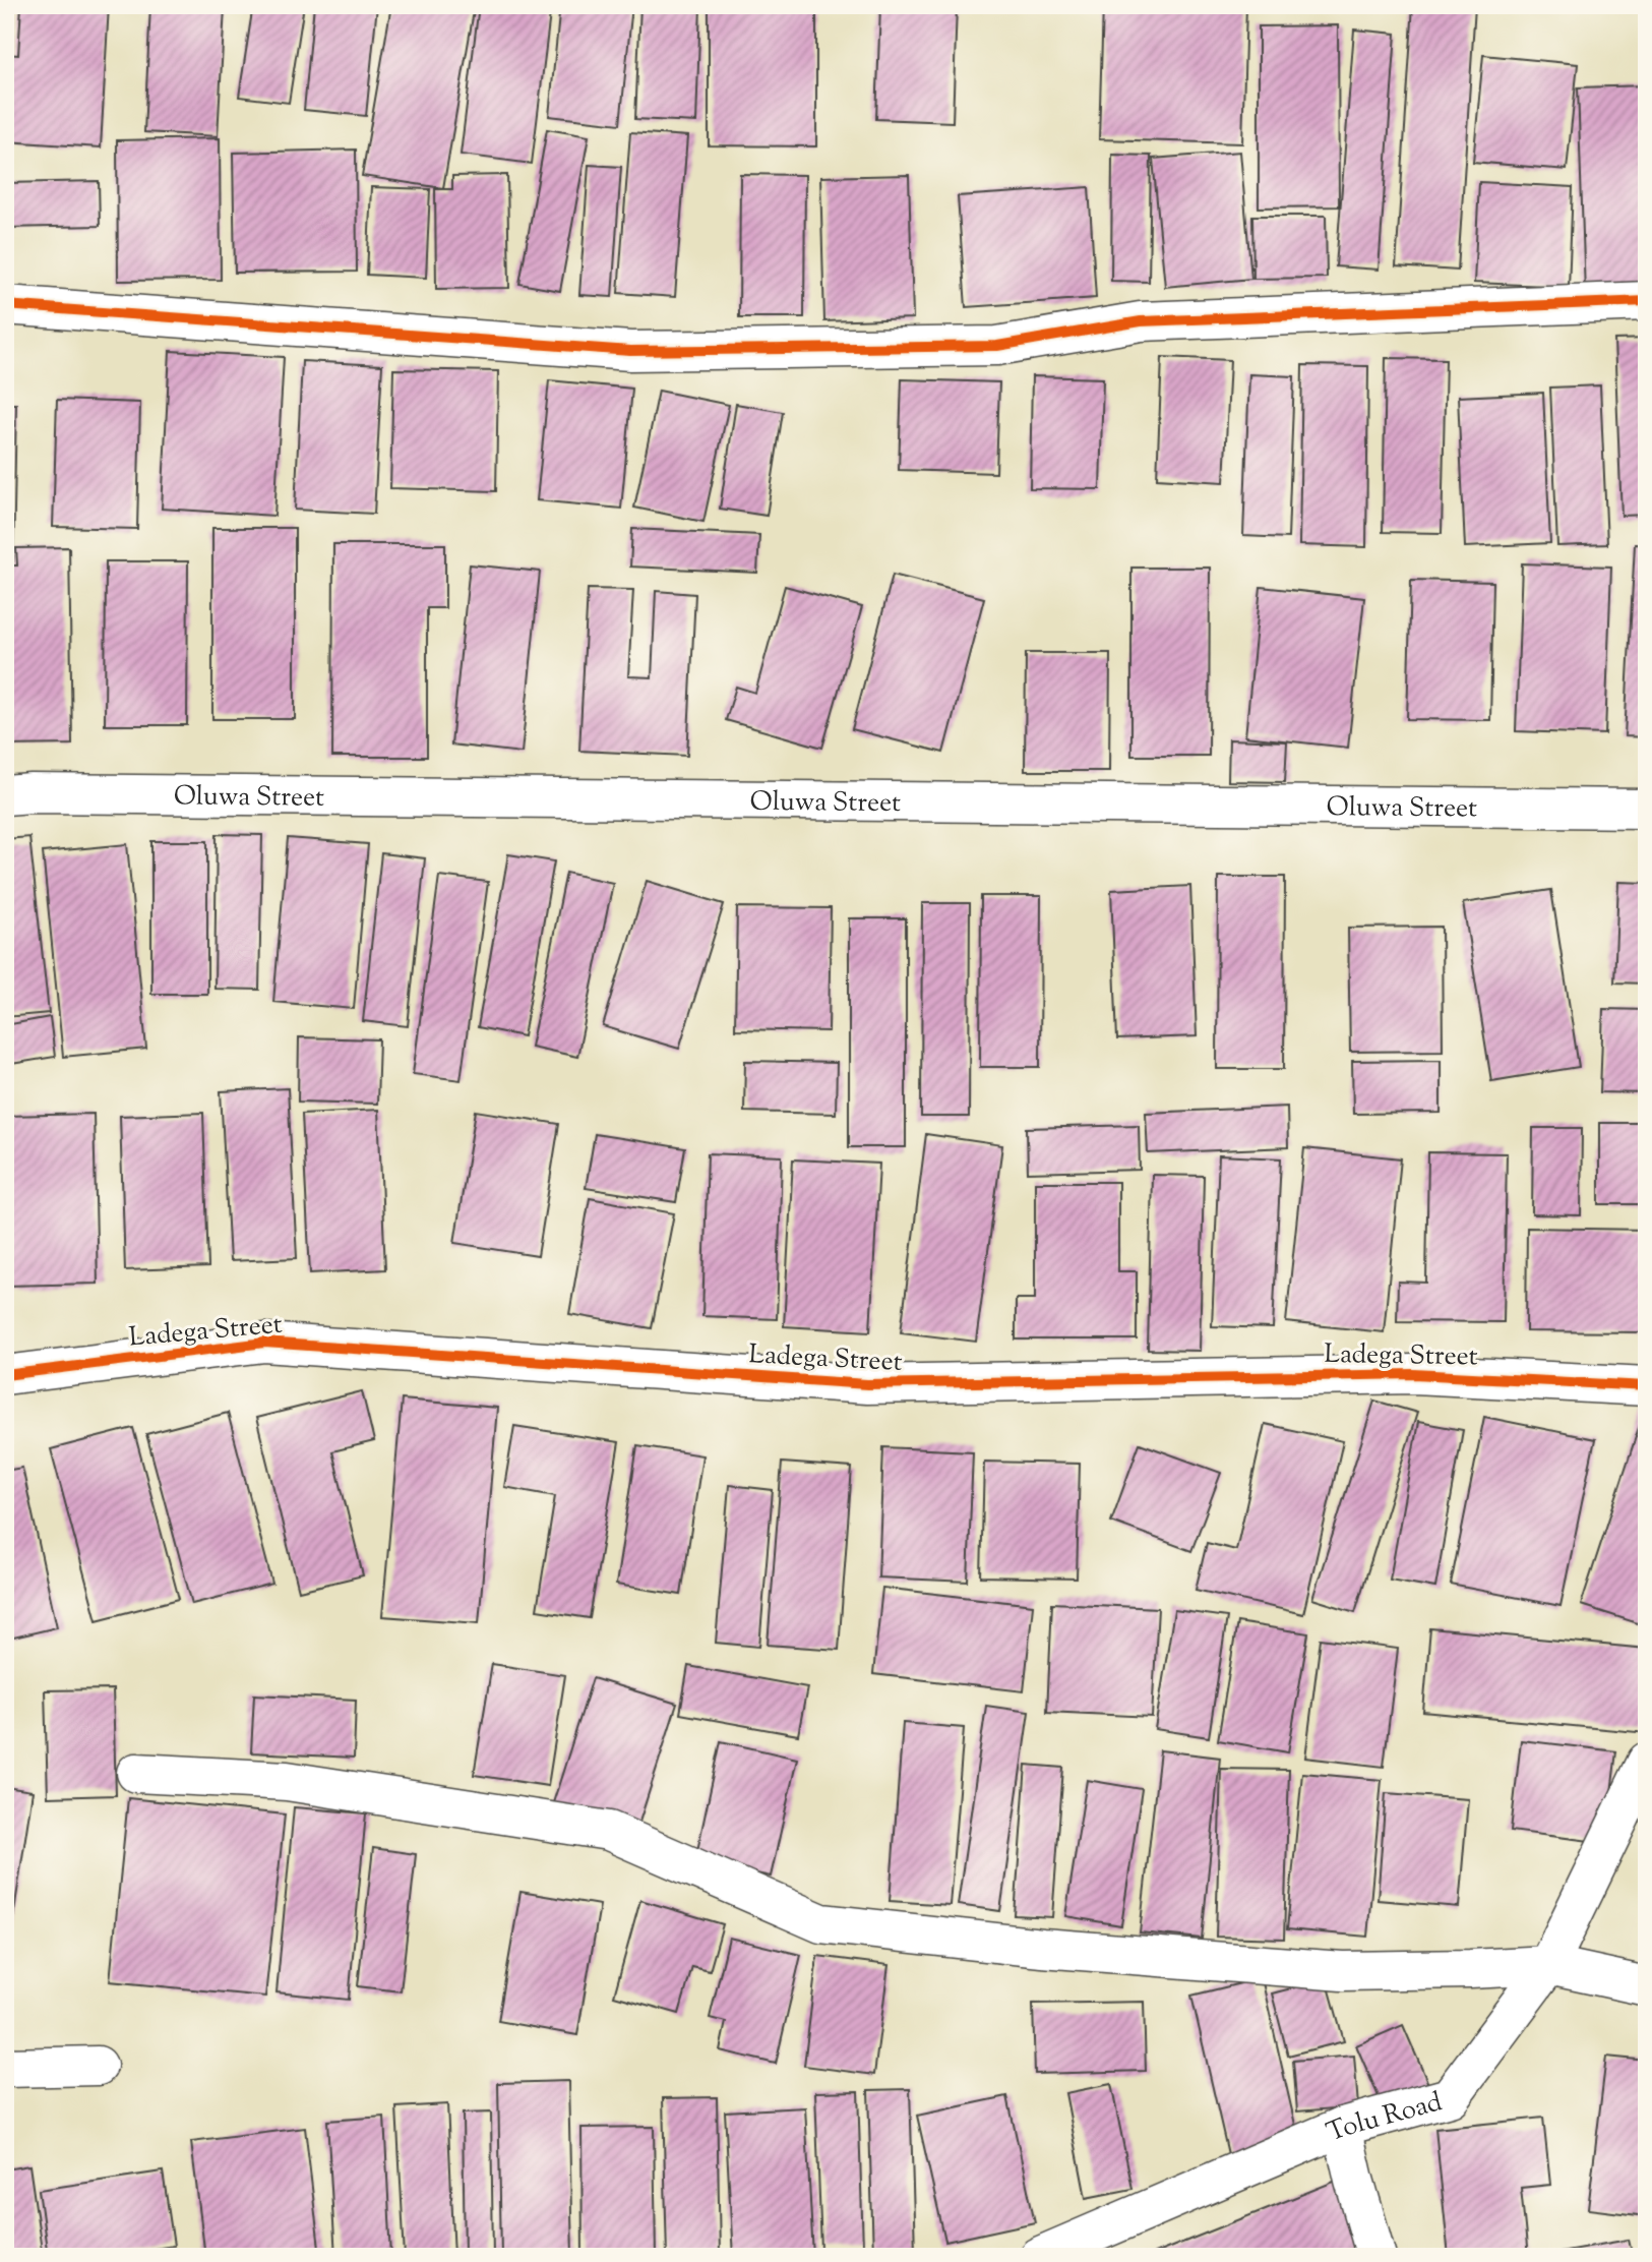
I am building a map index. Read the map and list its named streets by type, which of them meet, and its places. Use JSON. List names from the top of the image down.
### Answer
{
  "streets": {
    "street": ["Oluwa Street", "Ladega Street", "Tolu Road"]
  }
}
